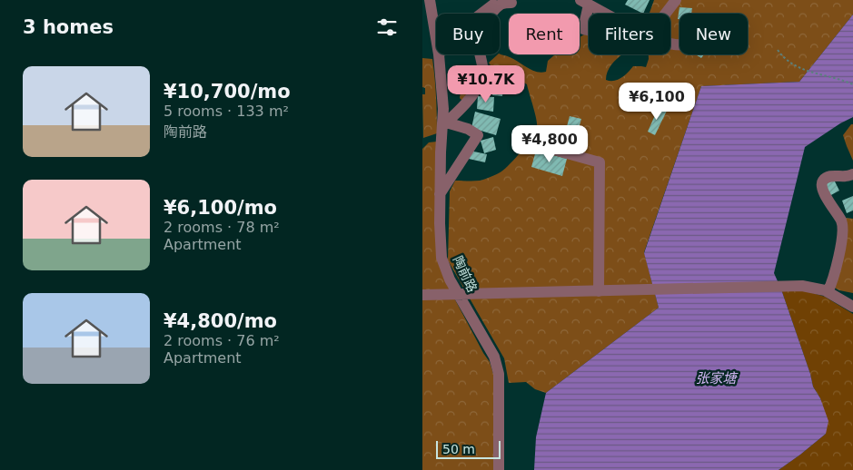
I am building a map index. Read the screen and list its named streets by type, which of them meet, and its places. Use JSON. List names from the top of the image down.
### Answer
{
  "streets": {
    "street": ["陶前路"]
  },
  "water": ["张家塘"],
  "scale_bar": "50 m",
  "page": {
    "heading": "3 homes",
    "chip": [
      "Buy",
      "Rent",
      "Filters",
      "New"
    ],
    "list": [
      {
        "name": "¥10,700/mo",
        "note": "5 rooms · 133 m² · 陶前路"
      },
      {
        "name": "¥6,100/mo",
        "note": "2 rooms · 78 m² · Apartment"
      },
      {
        "name": "¥4,800/mo",
        "note": "2 rooms · 76 m² · Apartment"
      }
    ],
    "price": ["¥10.7K", "¥6,100", "¥4,800"],
    "scale": "50 m"
  }
}
